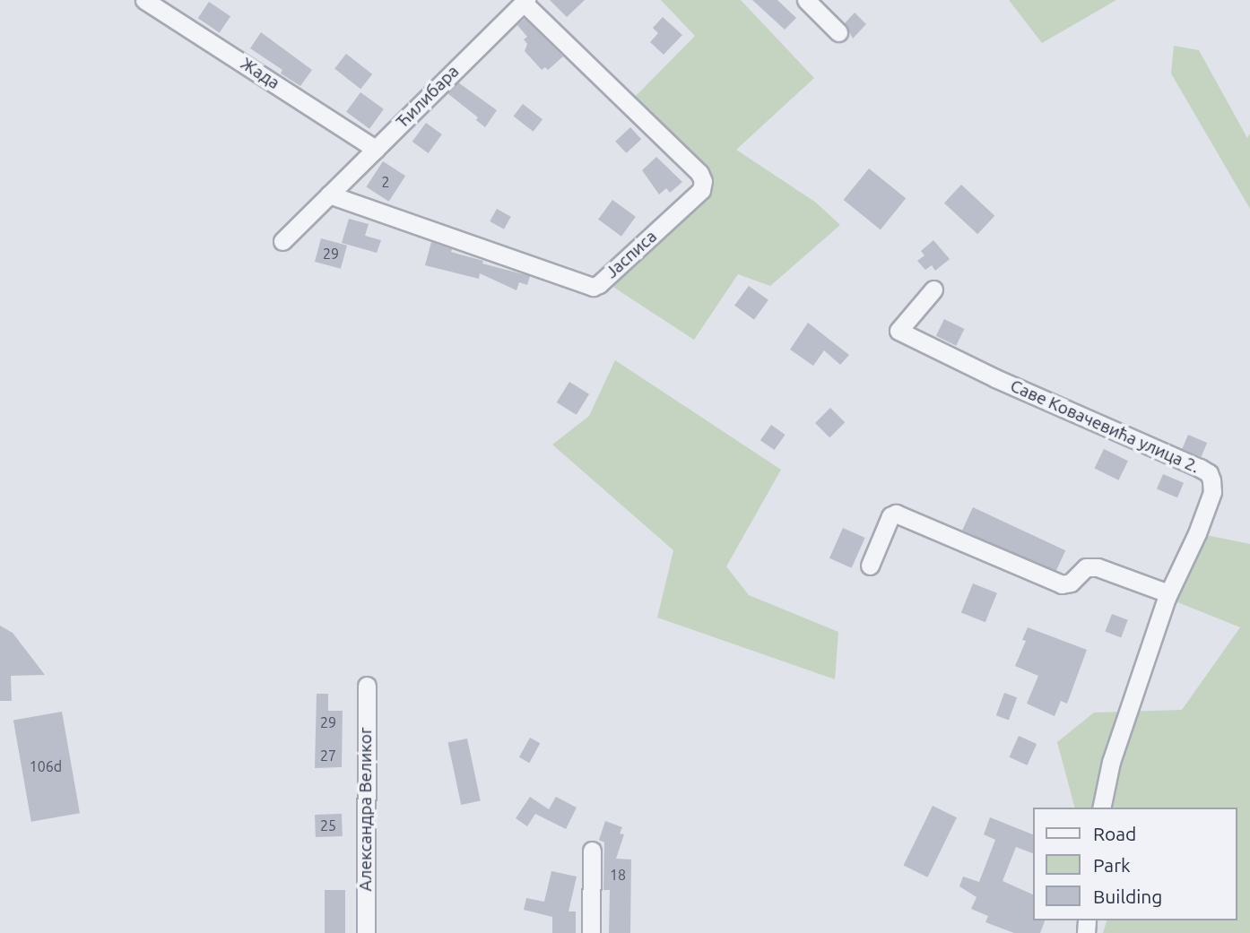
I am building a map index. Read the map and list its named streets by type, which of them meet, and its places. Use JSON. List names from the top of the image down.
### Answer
{
  "streets": {
    "street": [
      "Жада",
      "Ћилибара",
      "Јасписа",
      "Саве Ковачевића улица 2.",
      "Александра Великог"
    ]
  },
  "crossings": [
    ["Жада", "Ћилибара"],
    ["Ћилибара", "Јасписа"]
  ],
  "house_numbers": [
    "2",
    "29",
    "29",
    "27",
    "106d",
    "25",
    "18"
  ],
  "legend": ["Road", "Park", "Building"]
}
